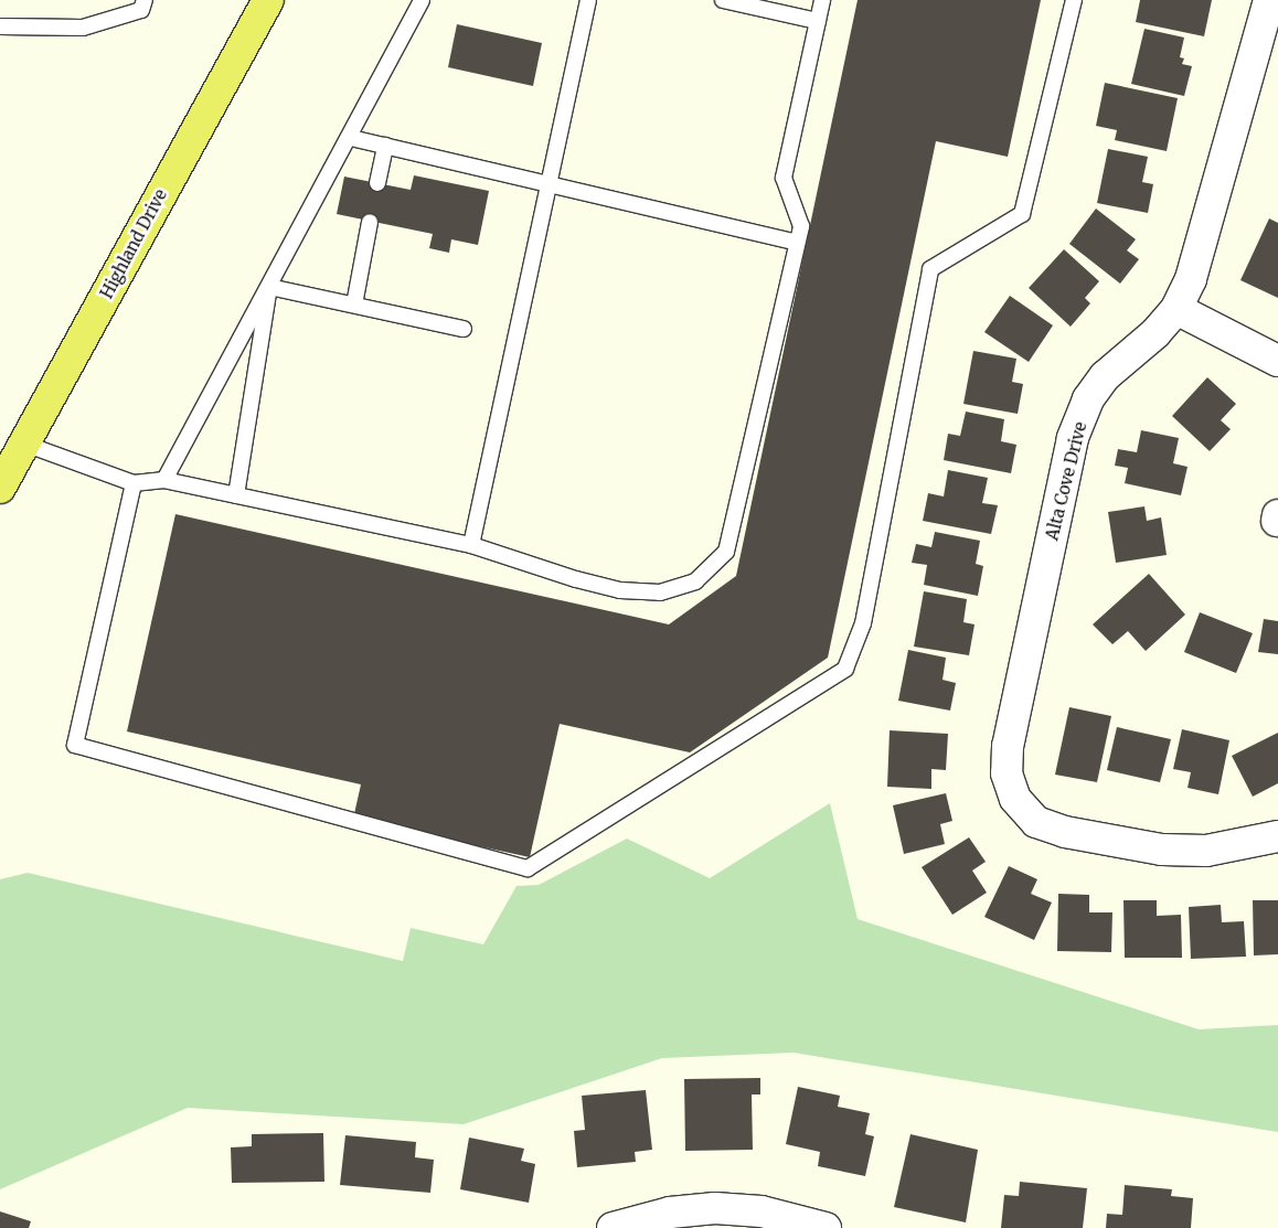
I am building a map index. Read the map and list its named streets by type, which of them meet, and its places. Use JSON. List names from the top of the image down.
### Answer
{
  "streets": {
    "main road": ["Highland Drive"],
    "street": ["Alta Cove Drive"]
  }
}
